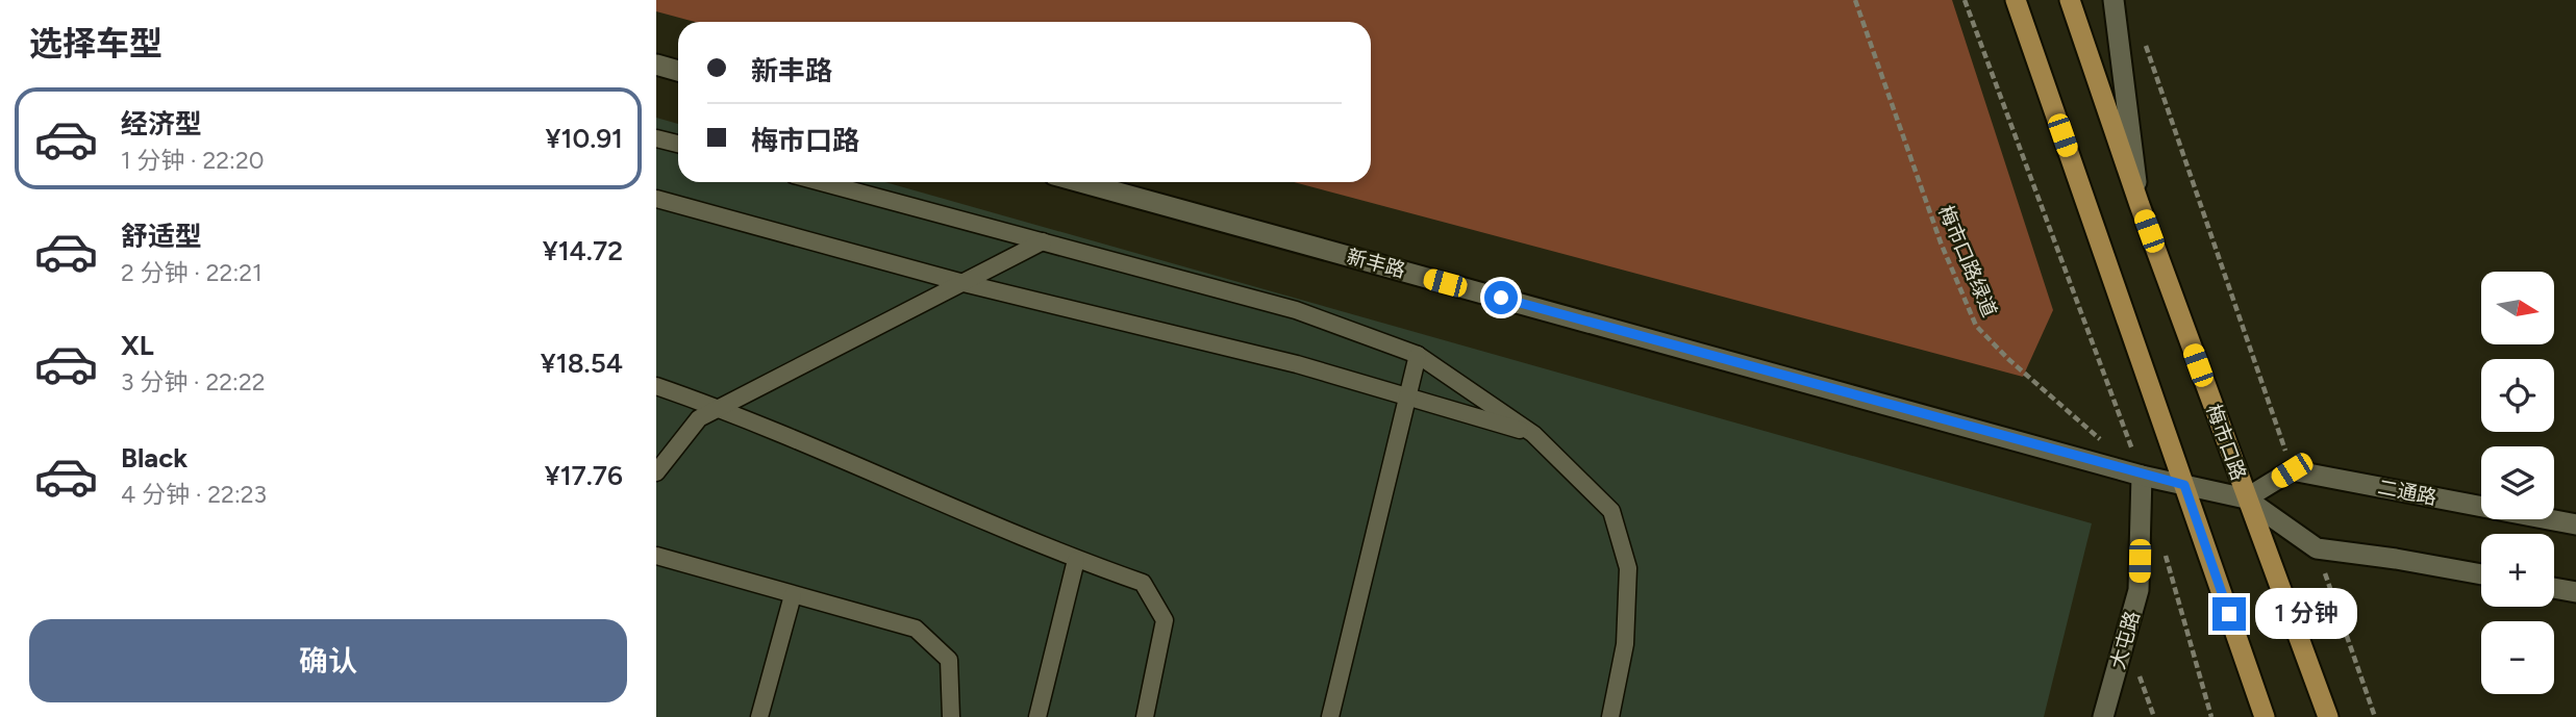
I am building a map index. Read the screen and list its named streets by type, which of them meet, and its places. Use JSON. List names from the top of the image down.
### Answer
{
  "streets": {
    "main road": ["梅市口路"],
    "street": ["新丰路", "二通路", "大屯路"],
    "path": ["梅市口路绿道"]
  },
  "crossings": [
    ["新丰路", "梅市口路"],
    ["新丰路", "大屯路"]
  ],
  "north": "right",
  "page": {
    "heading": "选择车型",
    "banner": ["新丰路", "梅市口路"],
    "list": [
      {
        "name": "经济型",
        "note": "1 分钟 · 22:20",
        "value": "¥10.91"
      },
      {
        "name": "舒适型",
        "note": "2 分钟 · 22:21",
        "value": "¥14.72"
      },
      {
        "name": "XL",
        "note": "3 分钟 · 22:22",
        "value": "¥18.54"
      },
      {
        "name": "Black",
        "note": "4 分钟 · 22:23",
        "value": "¥17.76"
      }
    ],
    "map_buttons": ["+", "−"],
    "bubble": "1 分钟",
    "buttons": "确认"
  }
}
